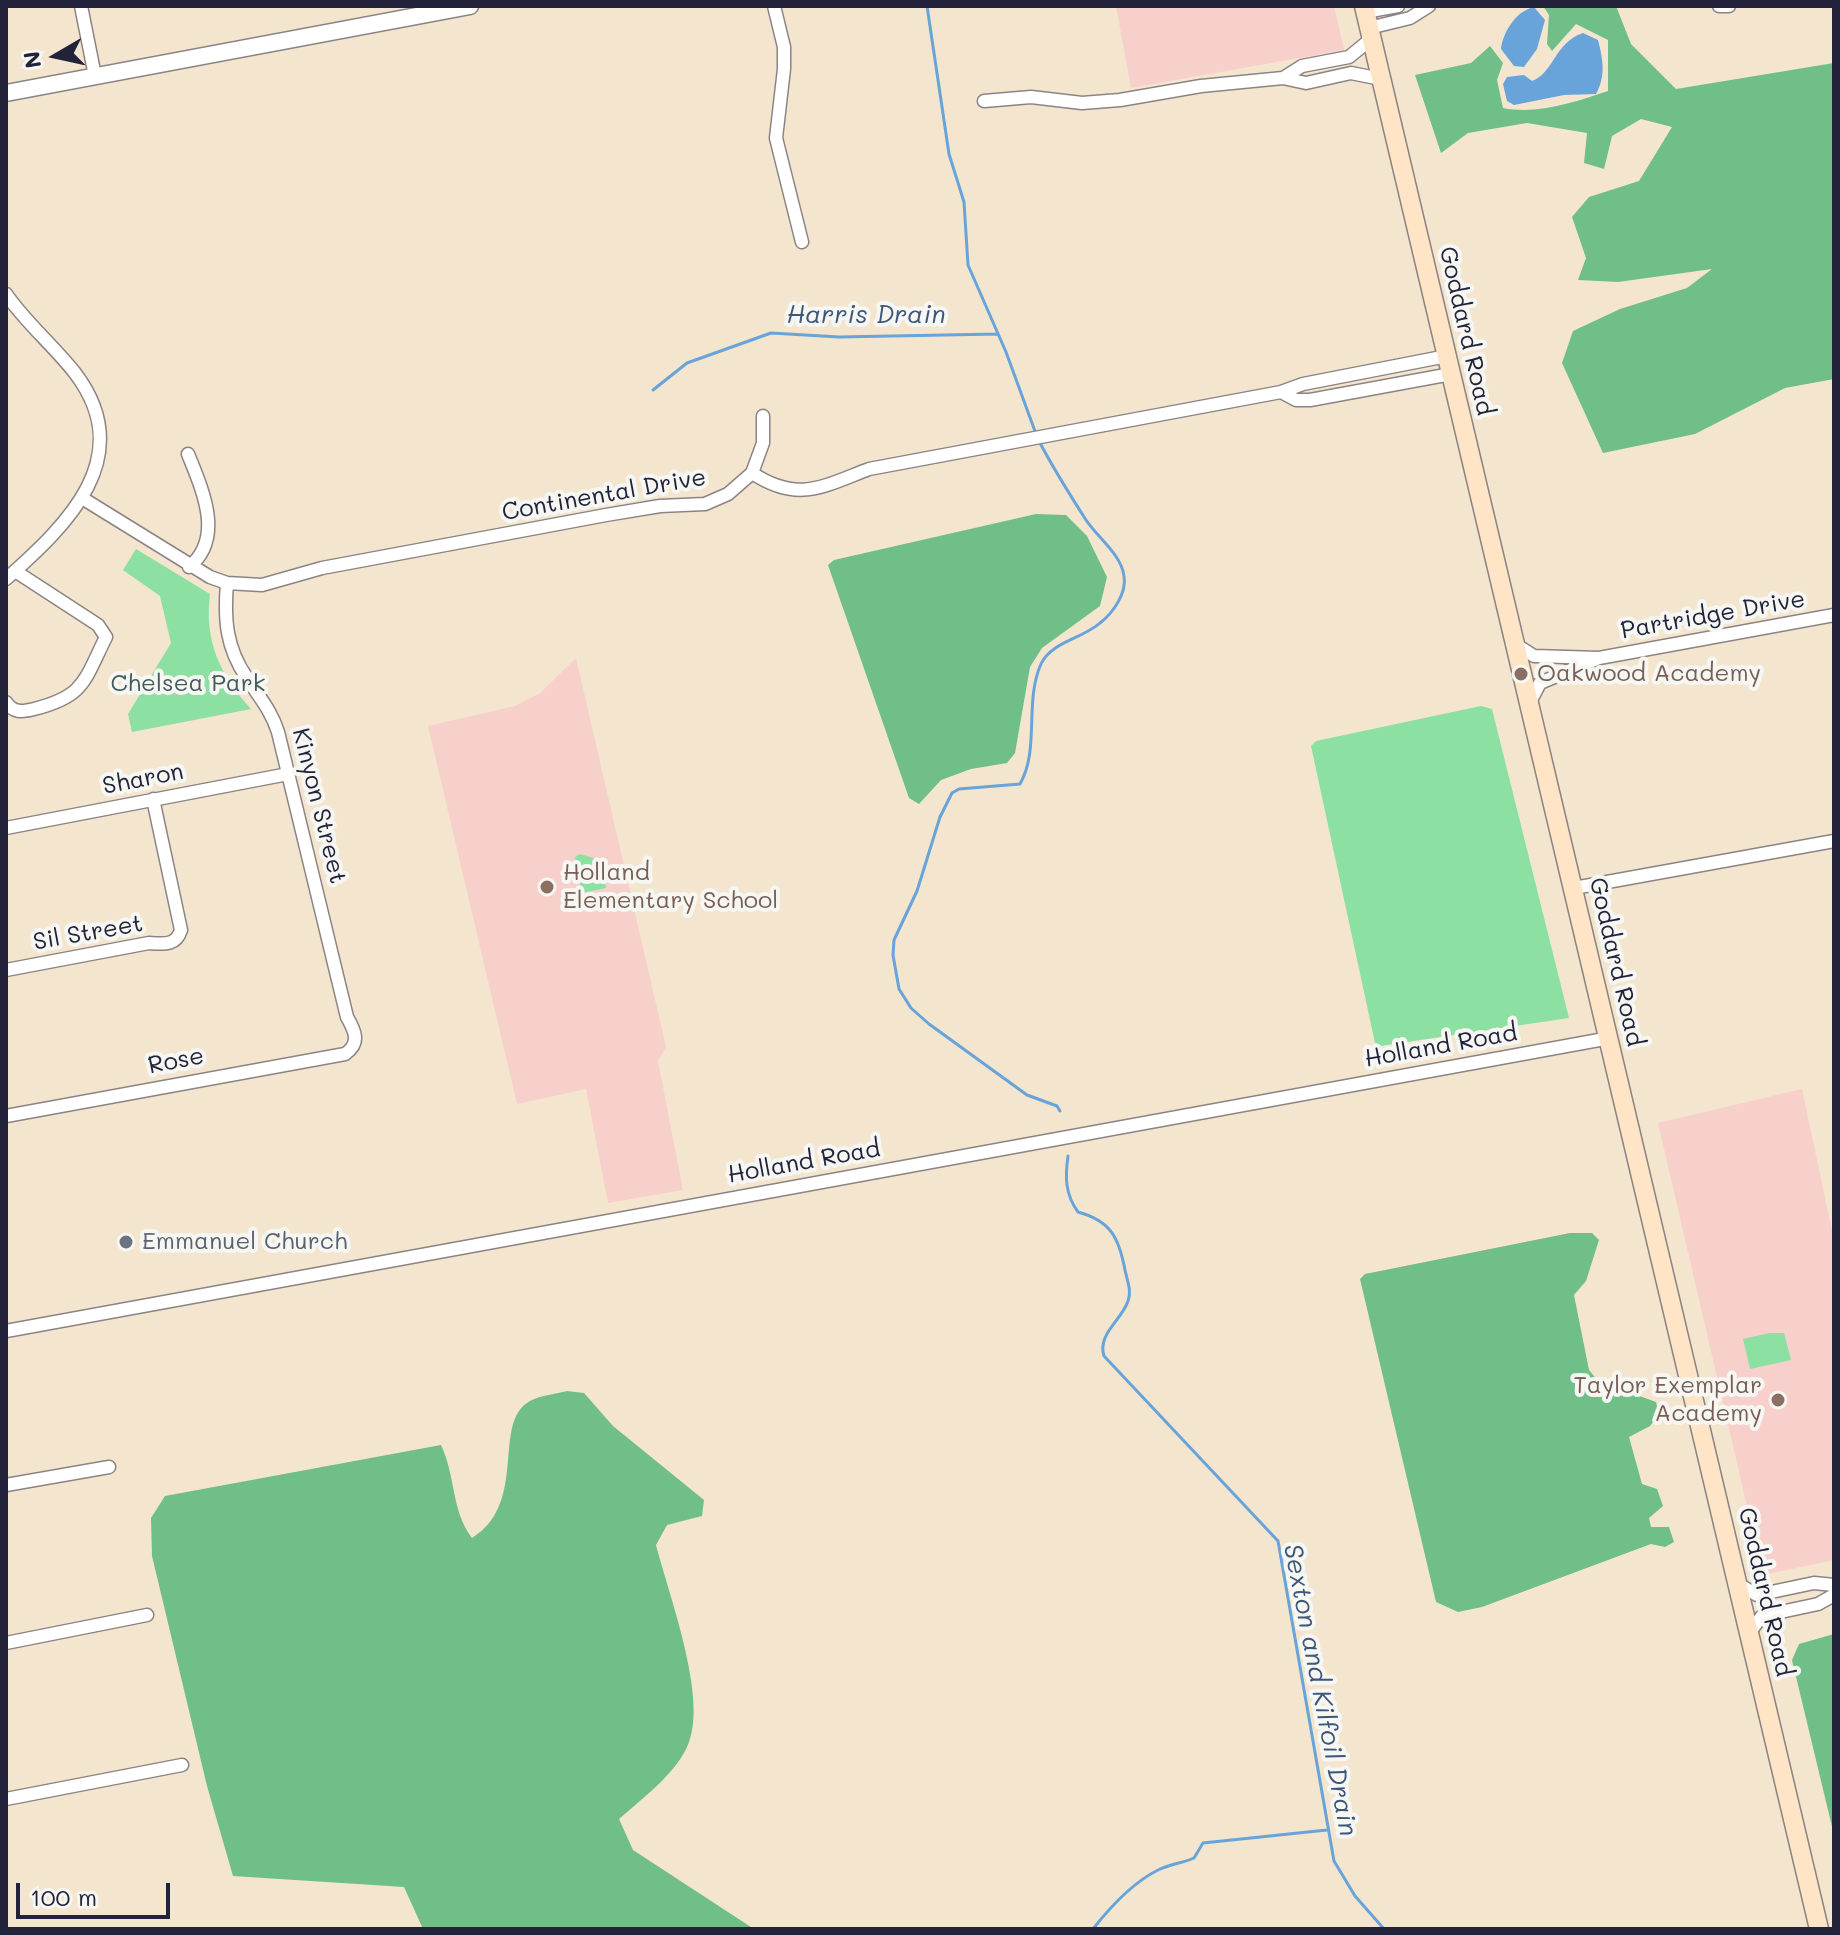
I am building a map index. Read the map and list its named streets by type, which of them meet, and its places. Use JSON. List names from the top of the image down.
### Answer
{
  "streets": {
    "main road": ["Goddard Road"],
    "street": [
      "Continental Drive",
      "Partridge Drive",
      "Sharon",
      "Kinyon Street",
      "Sil Street",
      "Holland Road",
      "Rose"
    ]
  },
  "crossings": [
    ["Goddard Road", "Holland Road"],
    ["Continental Drive", "Kinyon Street"],
    ["Sharon", "Kinyon Street"],
    ["Sharon", "Sil Street"],
    ["Kinyon Street", "Rose"]
  ],
  "water": ["Harris Drain", "Sexton and Kilfoil Drain"],
  "parks": ["Chelsea Park"],
  "places": [
    "Oakwood Academy",
    "Holland Elementary School",
    "Emmanuel Church",
    "Taylor Exemplar Academy"
  ],
  "scale_bar": "100 m",
  "north": "left"
}
